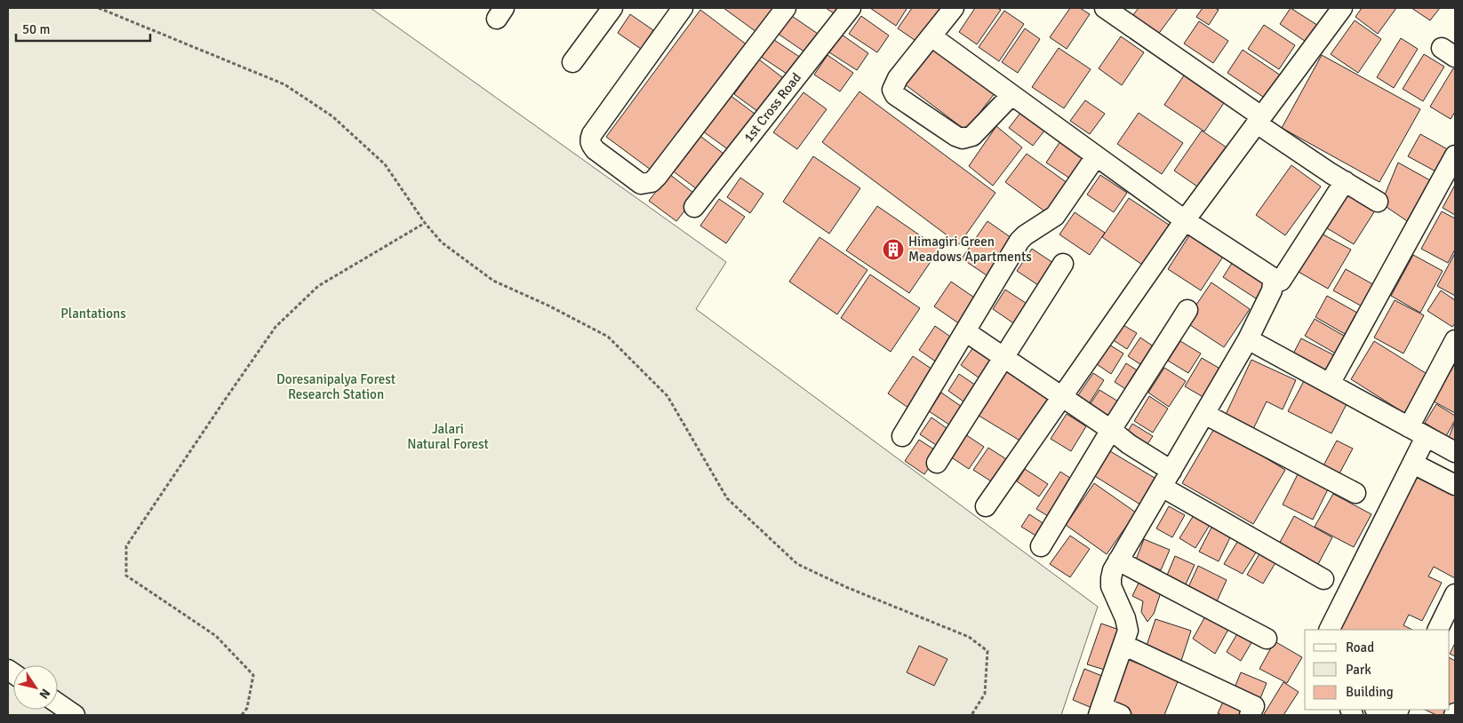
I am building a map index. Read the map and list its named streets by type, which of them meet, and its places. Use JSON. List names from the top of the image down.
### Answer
{
  "streets": {
    "street": ["1st Cross Road"]
  },
  "parks": ["Plantations", "Doresanipalya Forest Research Station", "Jalari Natural Forest"],
  "places": {
    "building": ["Himagiri Green Meadows Apartments"]
  },
  "legend": ["Road", "Park", "Building"],
  "scale_bar": "50 m",
  "north": "bottom right"
}
